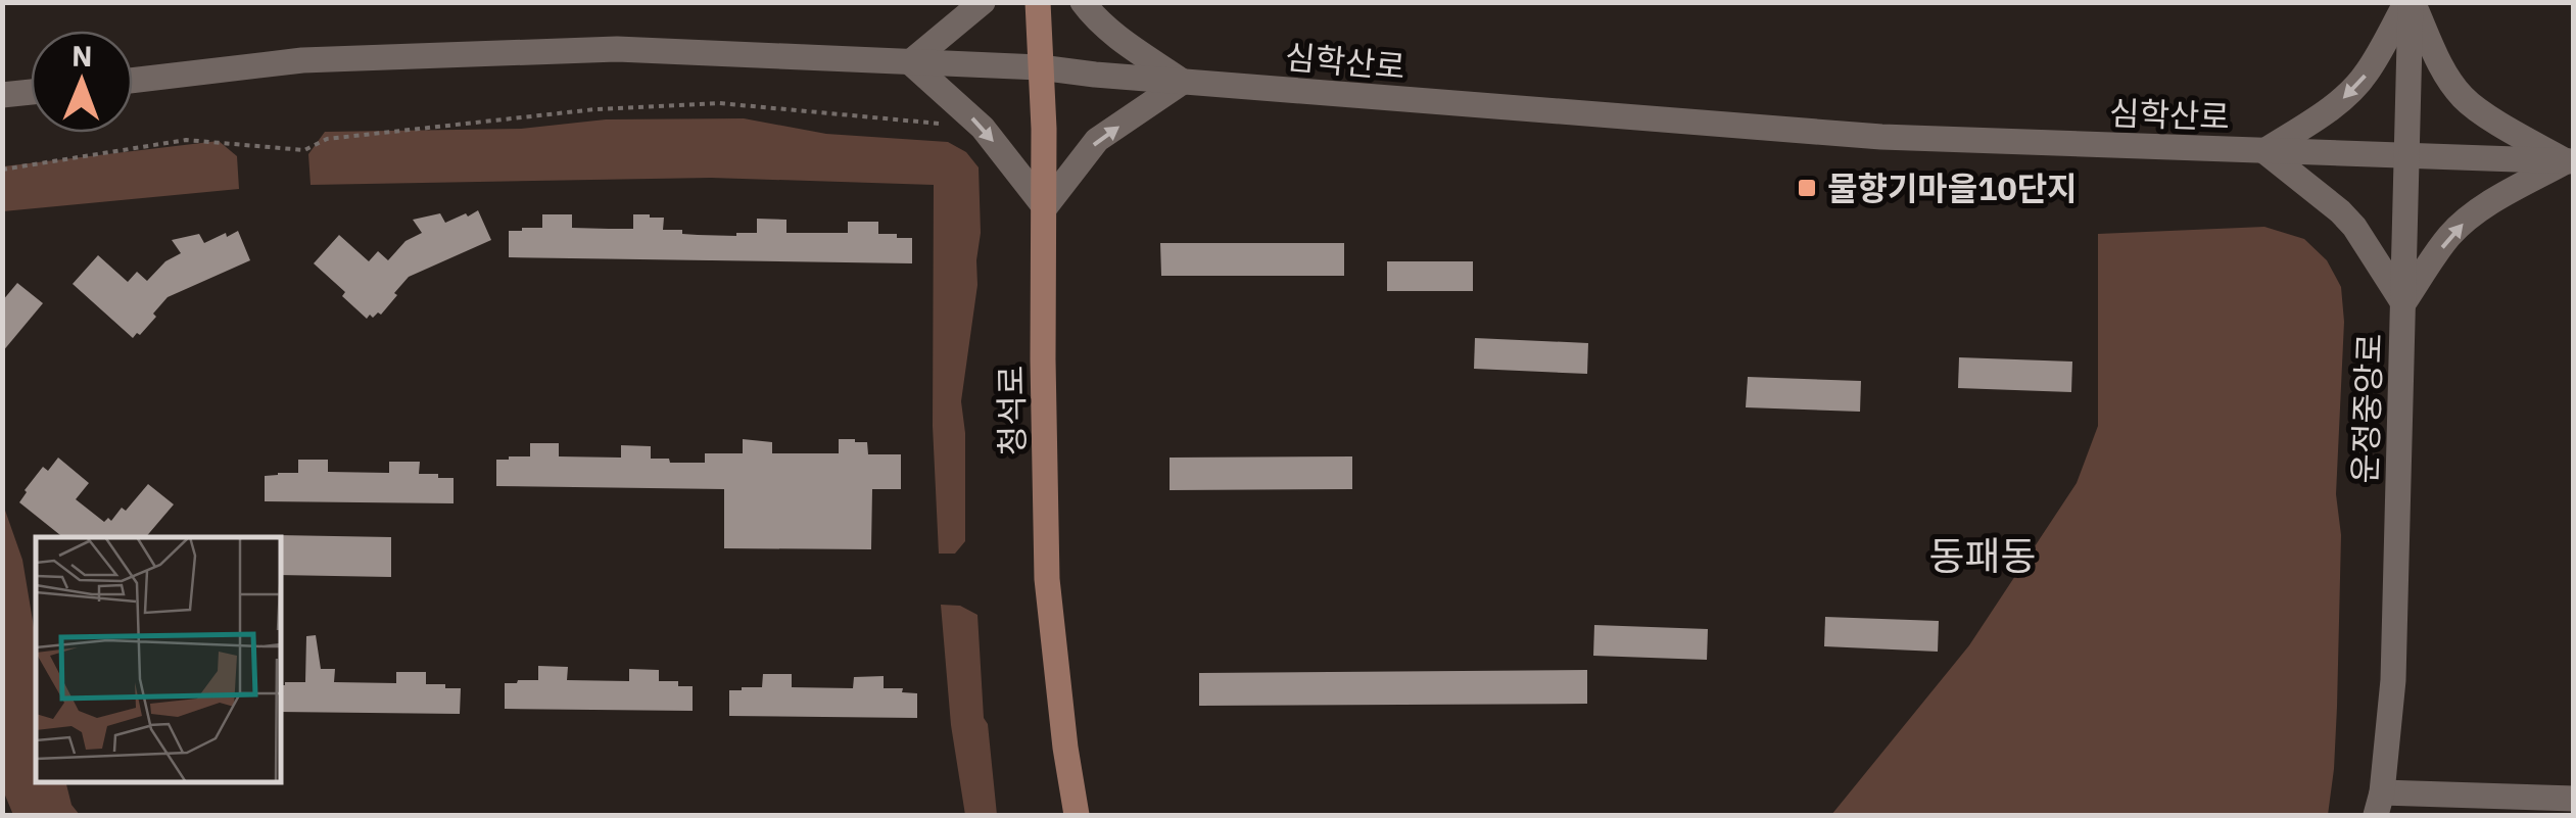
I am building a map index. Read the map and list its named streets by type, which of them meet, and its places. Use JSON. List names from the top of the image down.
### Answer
{
  "streets": {
    "main road": ["청석로"],
    "street": ["심학산로", "운정중앙로"]
  },
  "crossings": [
    ["심학산로", "운정중앙로"],
    ["심학산로", "청석로"]
  ],
  "districts": ["동패동"],
  "places": {
    "transit": ["물향기마을10단지"]
  },
  "north": "top"
}
